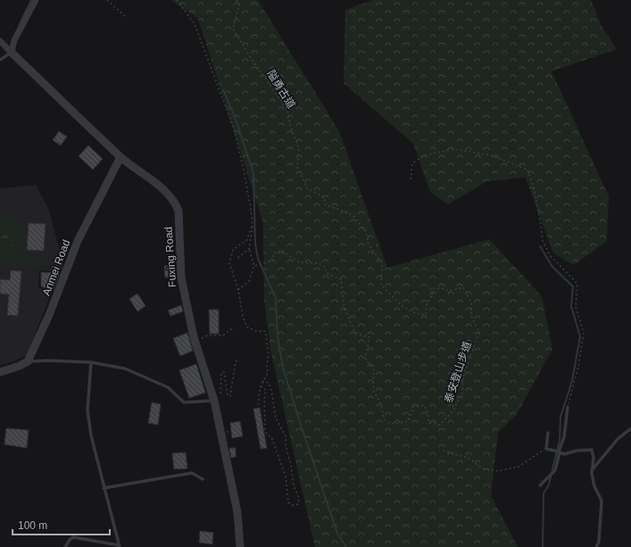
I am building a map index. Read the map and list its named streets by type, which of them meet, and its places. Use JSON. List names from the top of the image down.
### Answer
{
  "streets": {
    "street": ["Fuxing Road", "Anmei Road"],
    "path": ["隘勇古道", "泰安登山步道"]
  },
  "crossings": [
    ["隘勇古道", "泰安登山步道"],
    ["Fuxing Road", "Anmei Road"]
  ],
  "scale_bar": "100 m"
}
